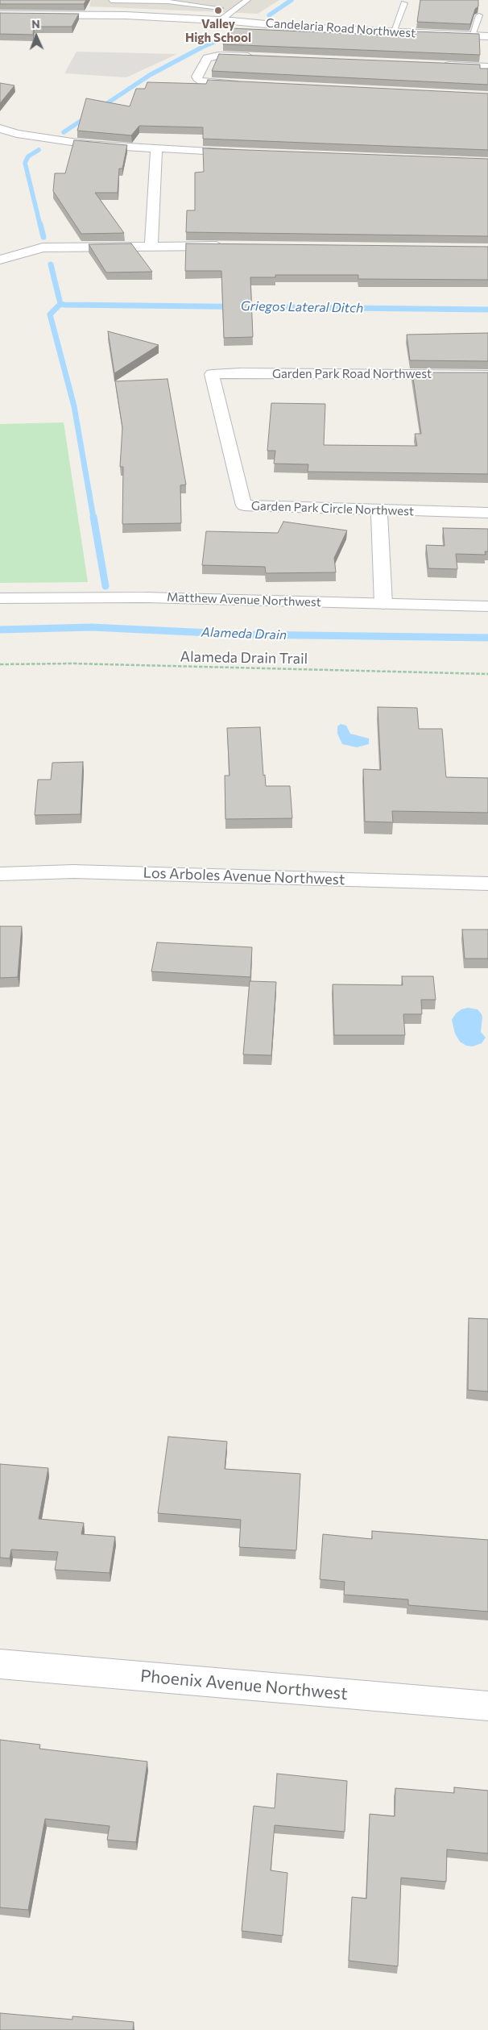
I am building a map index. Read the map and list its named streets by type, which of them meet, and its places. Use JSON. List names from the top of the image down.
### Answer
{
  "streets": {
    "street": [
      "Candelaria Road Northwest",
      "Garden Park Road Northwest",
      "Garden Park Circle Northwest",
      "Matthew Avenue Northwest",
      "Los Arboles Avenue Northwest",
      "Phoenix Avenue Northwest"
    ],
    "path": ["Alameda Drain Trail"]
  },
  "crossings": [
    ["Garden Park Road Northwest", "Garden Park Circle Northwest"]
  ],
  "water": ["Griegos Lateral Ditch", "Alameda Drain"],
  "places": ["Valley High School"],
  "north": "top"
}
